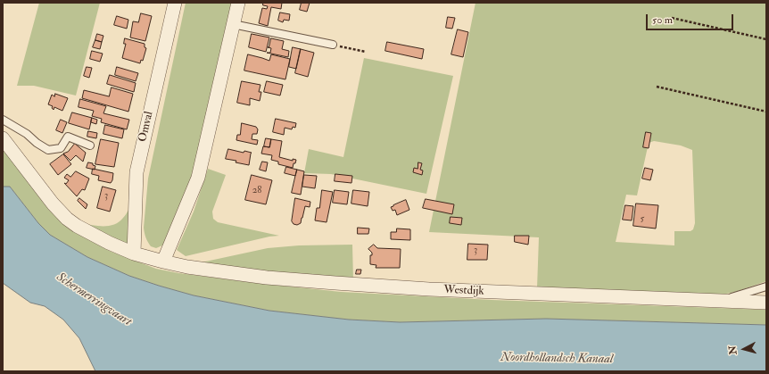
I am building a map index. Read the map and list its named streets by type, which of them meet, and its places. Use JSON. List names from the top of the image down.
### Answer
{
  "streets": {
    "street": ["Omval", "Westdijk"]
  },
  "crossings": [
    ["Omval", "Westdijk"]
  ],
  "water": ["Schermerringvaart", "Noordhollandsch Kanaal"],
  "house_numbers": [
    "28",
    "3",
    "5",
    "3"
  ],
  "scale_bar": "50 m",
  "north": "left"
}
